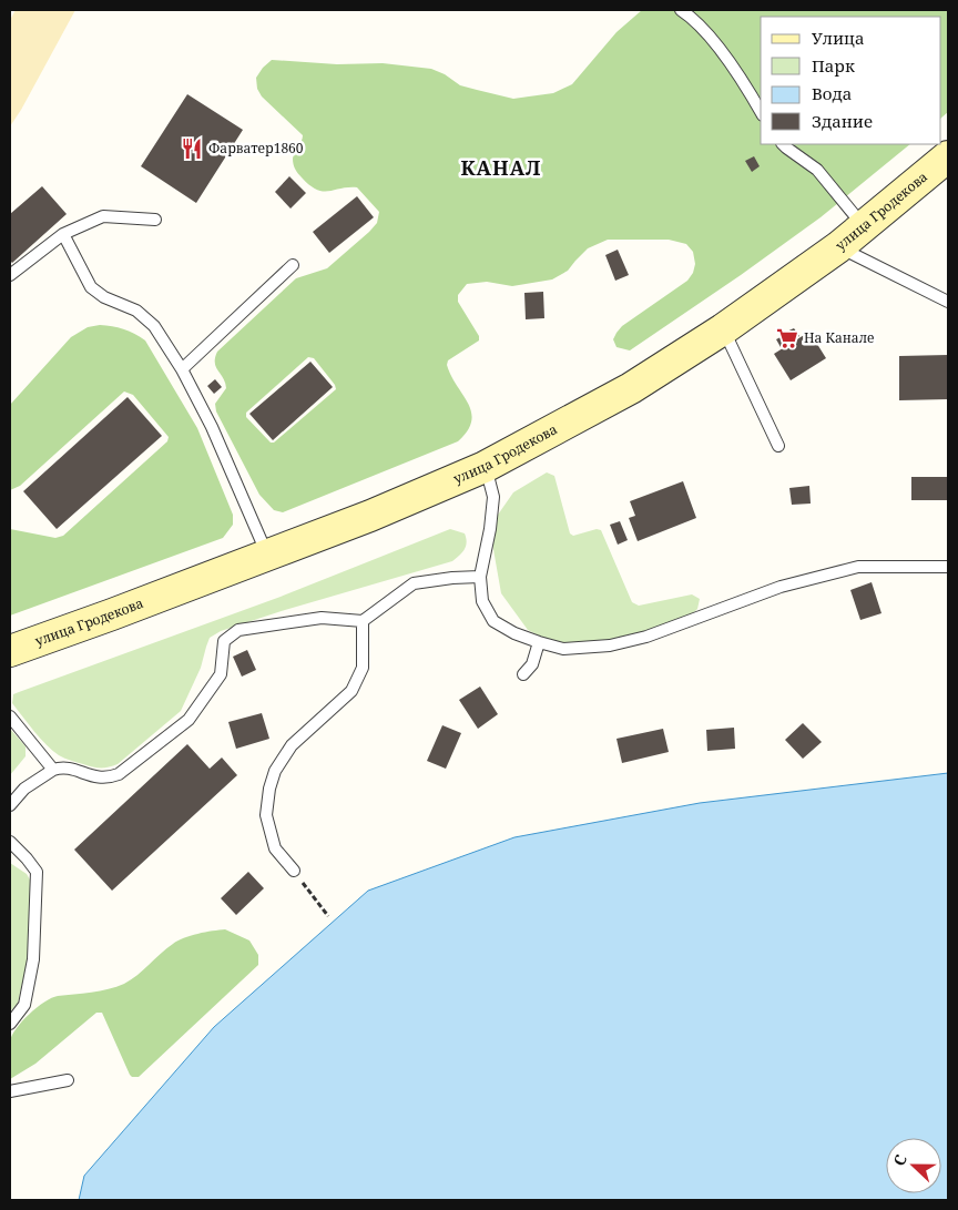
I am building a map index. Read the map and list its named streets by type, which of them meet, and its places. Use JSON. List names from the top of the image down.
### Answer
{
  "streets": {
    "main road": ["улица Гродекова"]
  },
  "districts": ["КАНАЛ"],
  "places": {
    "restaurant": ["Фарватер1860"],
    "supermarket": ["На Канале"]
  },
  "legend": [
    "Улица",
    "Парк",
    "Вода",
    "Здание"
  ],
  "north": "left"
}
